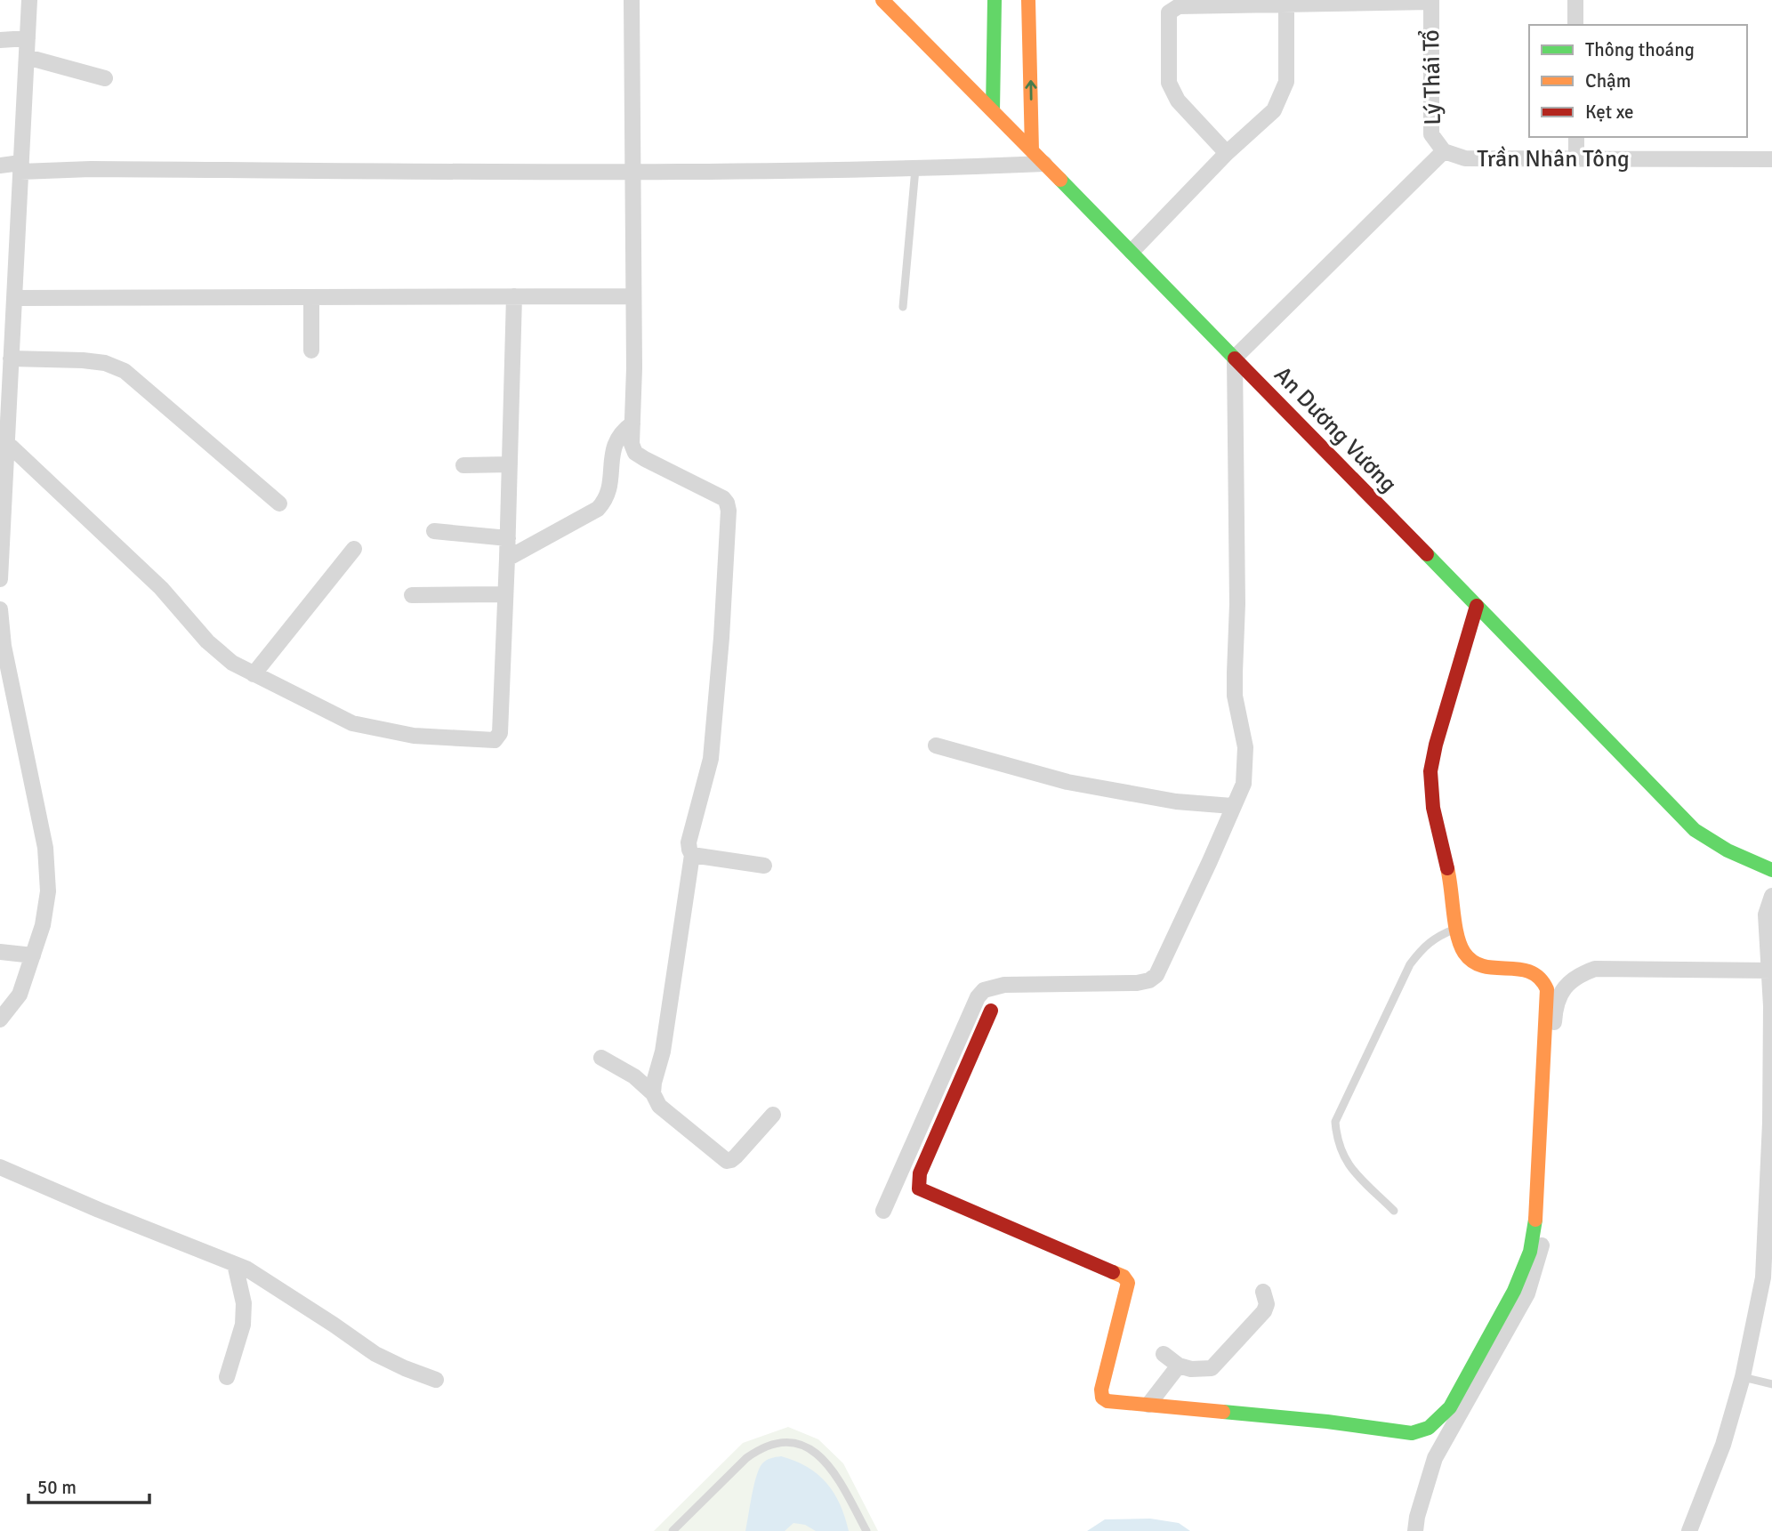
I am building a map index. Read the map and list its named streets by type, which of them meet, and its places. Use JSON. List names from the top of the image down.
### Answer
{
  "streets": {
    "street": ["Lý Thái Tổ", "Trần Nhân Tông", "An Dương Vương"]
  },
  "crossings": [
    ["Lý Thái Tổ", "Trần Nhân Tông"],
    ["Trần Nhân Tông", "An Dương Vương"]
  ],
  "legend": ["Thông thoáng", "Chậm", "Kẹt xe"],
  "scale_bar": "50 m"
}
